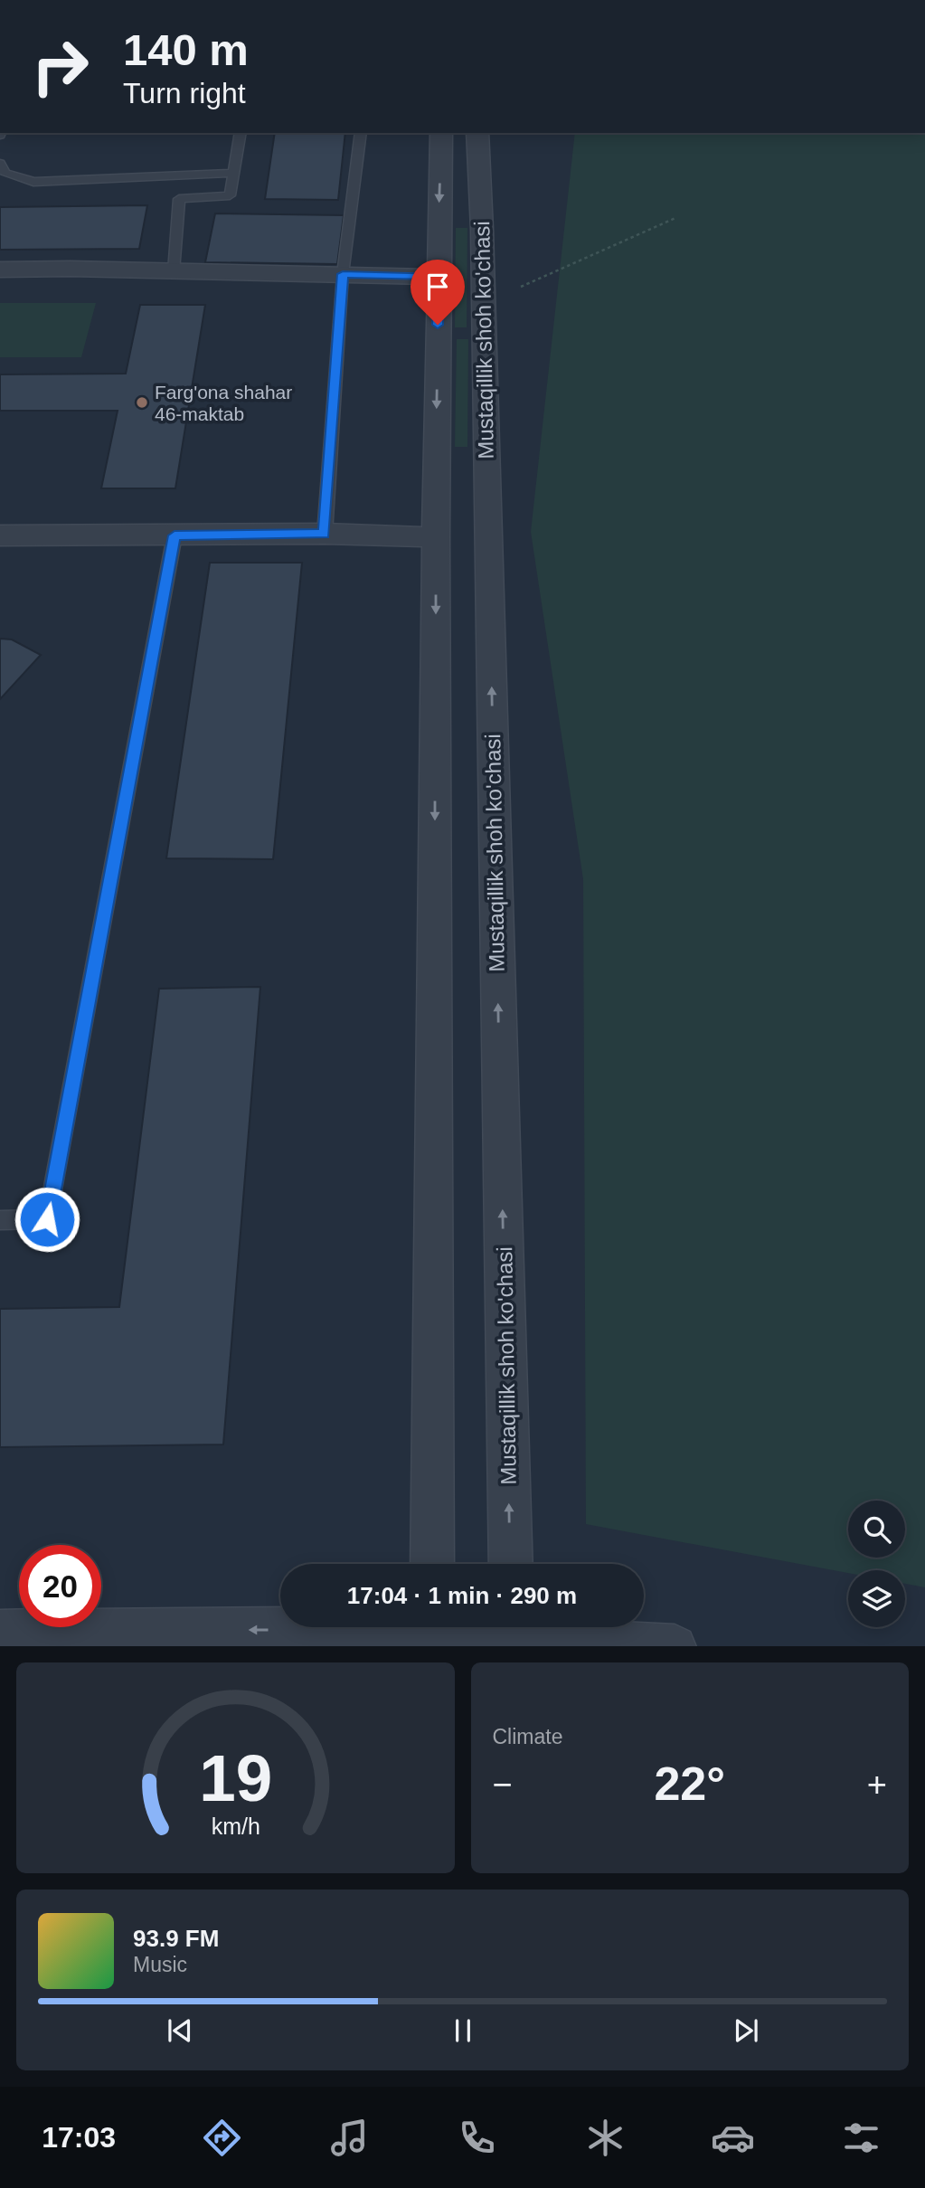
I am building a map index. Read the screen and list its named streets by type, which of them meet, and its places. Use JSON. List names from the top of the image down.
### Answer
{
  "streets": {
    "street": ["Mustaqillik shoh ko'chasi"]
  },
  "places": ["Farg'ona shahar 46-maktab"],
  "page": {
    "turn": ["140 m", "Turn right"],
    "limit": "20",
    "trip": "17:04 · 1 min · 290 m",
    "tile": "Climate",
    "heat": ["−", "22°", "+"],
    "song": ["93.9 FM", "Music"],
    "tabs": "17:03",
    "gauge": ["19", "km/h"]
  }
}
